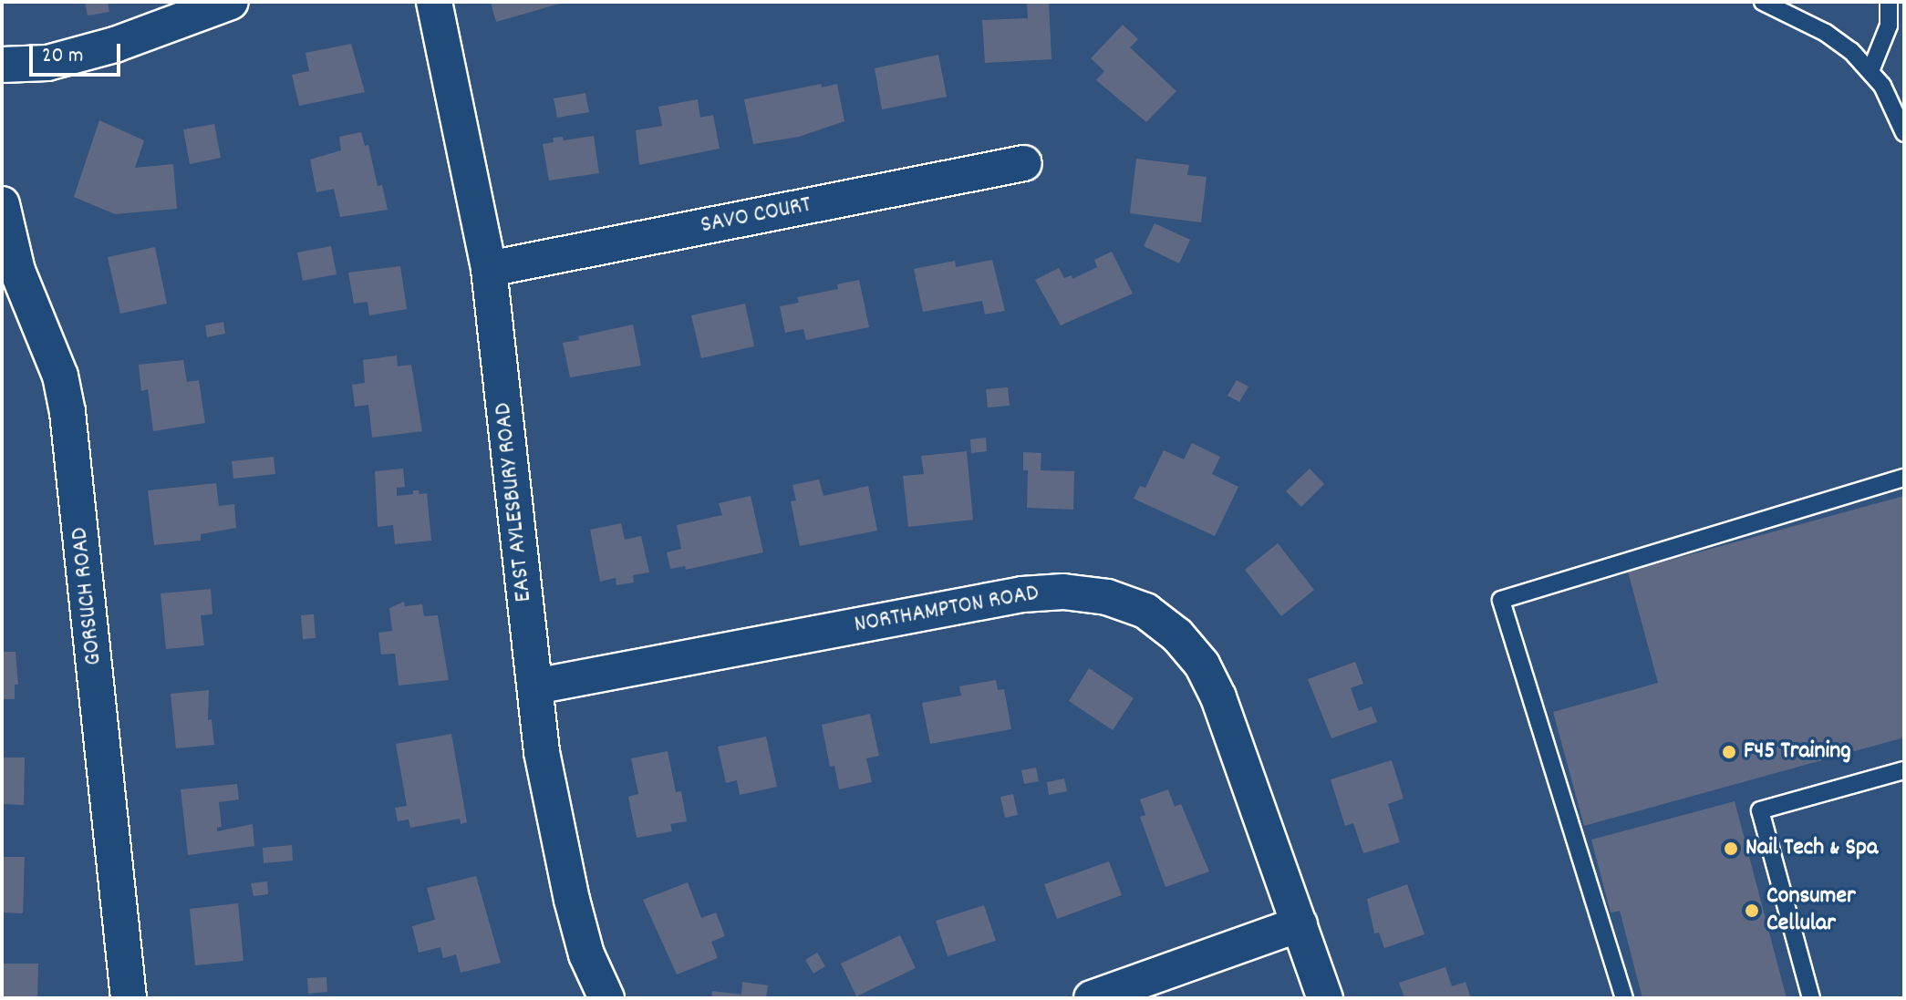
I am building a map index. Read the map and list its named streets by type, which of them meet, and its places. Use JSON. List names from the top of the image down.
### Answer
{
  "streets": {
    "street": [
      "SAVO COURT",
      "EAST AYLESBURY ROAD",
      "GORSUCH ROAD",
      "NORTHAMPTON ROAD"
    ]
  },
  "crossings": [
    ["SAVO COURT", "EAST AYLESBURY ROAD"],
    ["EAST AYLESBURY ROAD", "NORTHAMPTON ROAD"]
  ],
  "places": ["F45 Training", "Nail Tech & Spa", "Consumer Cellular"],
  "scale_bar": "20 m"
}
